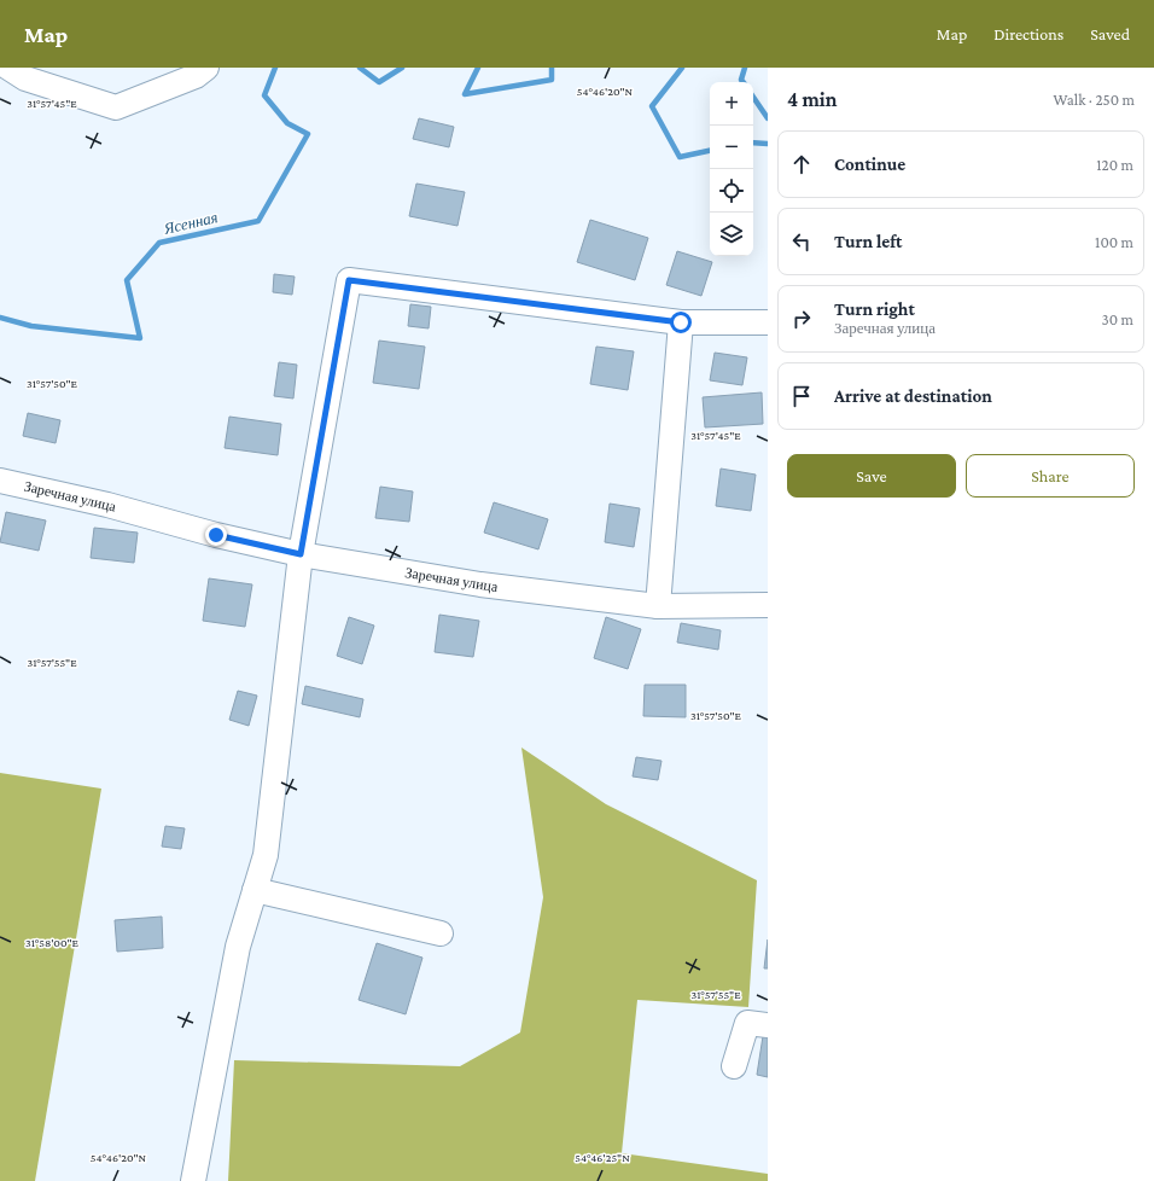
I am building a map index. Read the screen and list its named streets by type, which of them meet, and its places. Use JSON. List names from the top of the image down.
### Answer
{
  "streets": {
    "street": ["Заречная улица"]
  },
  "water": ["Ясенная"],
  "page": {
    "header": "Map",
    "nav": ["Map", "Directions", "Saved"],
    "heading": ["4 min", "Walk · 250 m"],
    "map_buttons": ["+", "−"],
    "list": [
      ["Continue", "120 m"],
      ["Turn left", "100 m"],
      ["Turn right", "Заречная улица", "30 m"],
      "Arrive at destination"
    ],
    "buttons": ["Save", "Share"]
  },
  "coordinates": [
    "54°46'20\"N",
    "31°57'45\"E",
    "31°57'50\"E",
    "31°57'55\"E",
    "31°58'00\"E",
    "54°46'25\"N"
  ]
}
